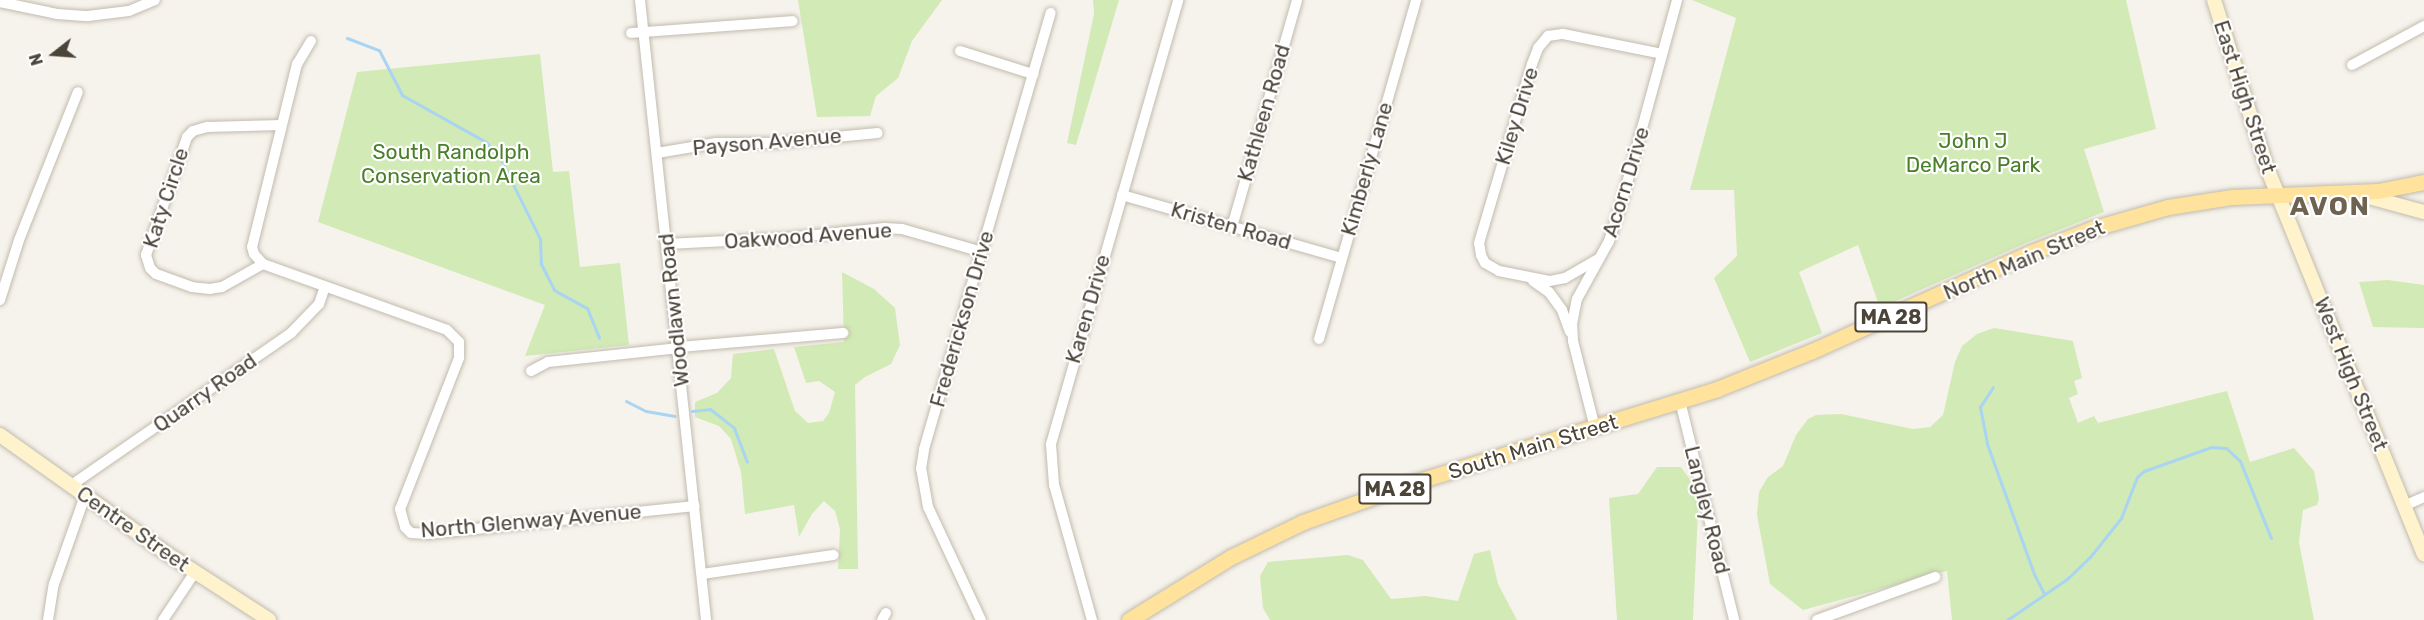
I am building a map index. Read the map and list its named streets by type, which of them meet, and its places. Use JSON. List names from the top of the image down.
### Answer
{
  "streets": {
    "main road": [
      "East High Street",
      "North Main Street",
      "MA 28",
      "West High Street",
      "South Main Street",
      "Centre Street"
    ],
    "street": [
      "Kathleen Road",
      "Kiley Drive",
      "Payson Avenue",
      "Kimberly Lane",
      "Acorn Drive",
      "Katy Circle",
      "Kristen Road",
      "Oakwood Avenue",
      "Karen Drive",
      "Woodlawn Road",
      "Frederickson Drive",
      "Quarry Road",
      "Langley Road",
      "North Glenway Avenue"
    ]
  },
  "crossings": [
    ["East High Street", "North Main Street"],
    ["East High Street", "MA 28"],
    ["East High Street", "West High Street"],
    ["Kathleen Road", "Kristen Road"],
    ["Kiley Drive", "Acorn Drive"],
    ["Payson Avenue", "Woodlawn Road"],
    ["Kimberly Lane", "Kristen Road"],
    ["Acorn Drive", "South Main Street"],
    ["Katy Circle", "North Glenway Avenue"],
    ["Kristen Road", "Karen Drive"],
    ["Oakwood Avenue", "Woodlawn Road"],
    ["Oakwood Avenue", "Frederickson Drive"],
    ["North Main Street", "MA 28"],
    ["North Main Street", "West High Street"],
    ["North Main Street", "South Main Street"],
    ["North Main Street", "Langley Road"],
    ["Woodlawn Road", "North Glenway Avenue"],
    ["MA 28", "West High Street"],
    ["Quarry Road", "North Glenway Avenue"],
    ["Quarry Road", "Centre Street"],
    ["South Main Street", "Langley Road"]
  ],
  "districts": ["AVON"],
  "parks": ["John J DeMarco Park", "South Randolph Conservation Area"],
  "north": "left"
}
